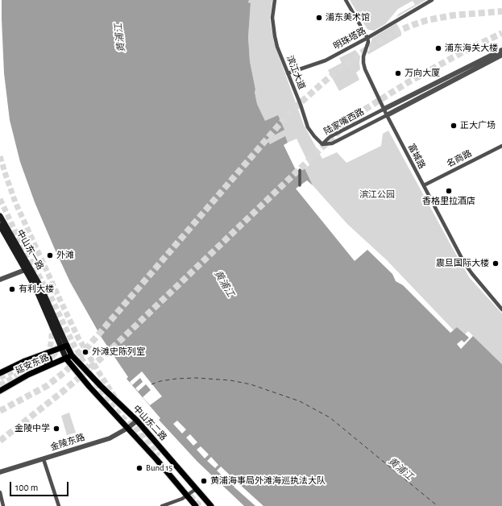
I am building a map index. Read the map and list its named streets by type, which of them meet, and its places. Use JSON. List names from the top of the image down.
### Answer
{
  "streets": {
    "main road": ["中山东一路", "延安东路", "中山东二路"],
    "street": [
      "明珠塔路",
      "滨江大道",
      "陆家嘴西路",
      "富城路",
      "名商路",
      "金陵东路"
    ]
  },
  "crossings": [
    ["明珠塔路", "滨江大道"],
    ["明珠塔路", "富城路"],
    ["滨江大道", "陆家嘴西路"],
    ["陆家嘴西路", "富城路"],
    ["富城路", "名商路"],
    ["中山东一路", "延安东路"],
    ["中山东一路", "中山东二路"],
    ["延安东路", "中山东二路"],
    ["中山东二路", "金陵东路"]
  ],
  "water": ["黄浦江"],
  "parks": ["滨江公园"],
  "places": [
    "浦东美术馆",
    "浦东海关大楼",
    "万向大厦",
    "正大广场",
    "香格里拉酒店",
    "外滩",
    "震旦国际大楼",
    "有利大楼",
    "外滩史陈列室",
    "金陵中学",
    "Bund 15",
    "黄浦海事局外滩海巡执法大队"
  ],
  "scale_bar": "100 m"
}
